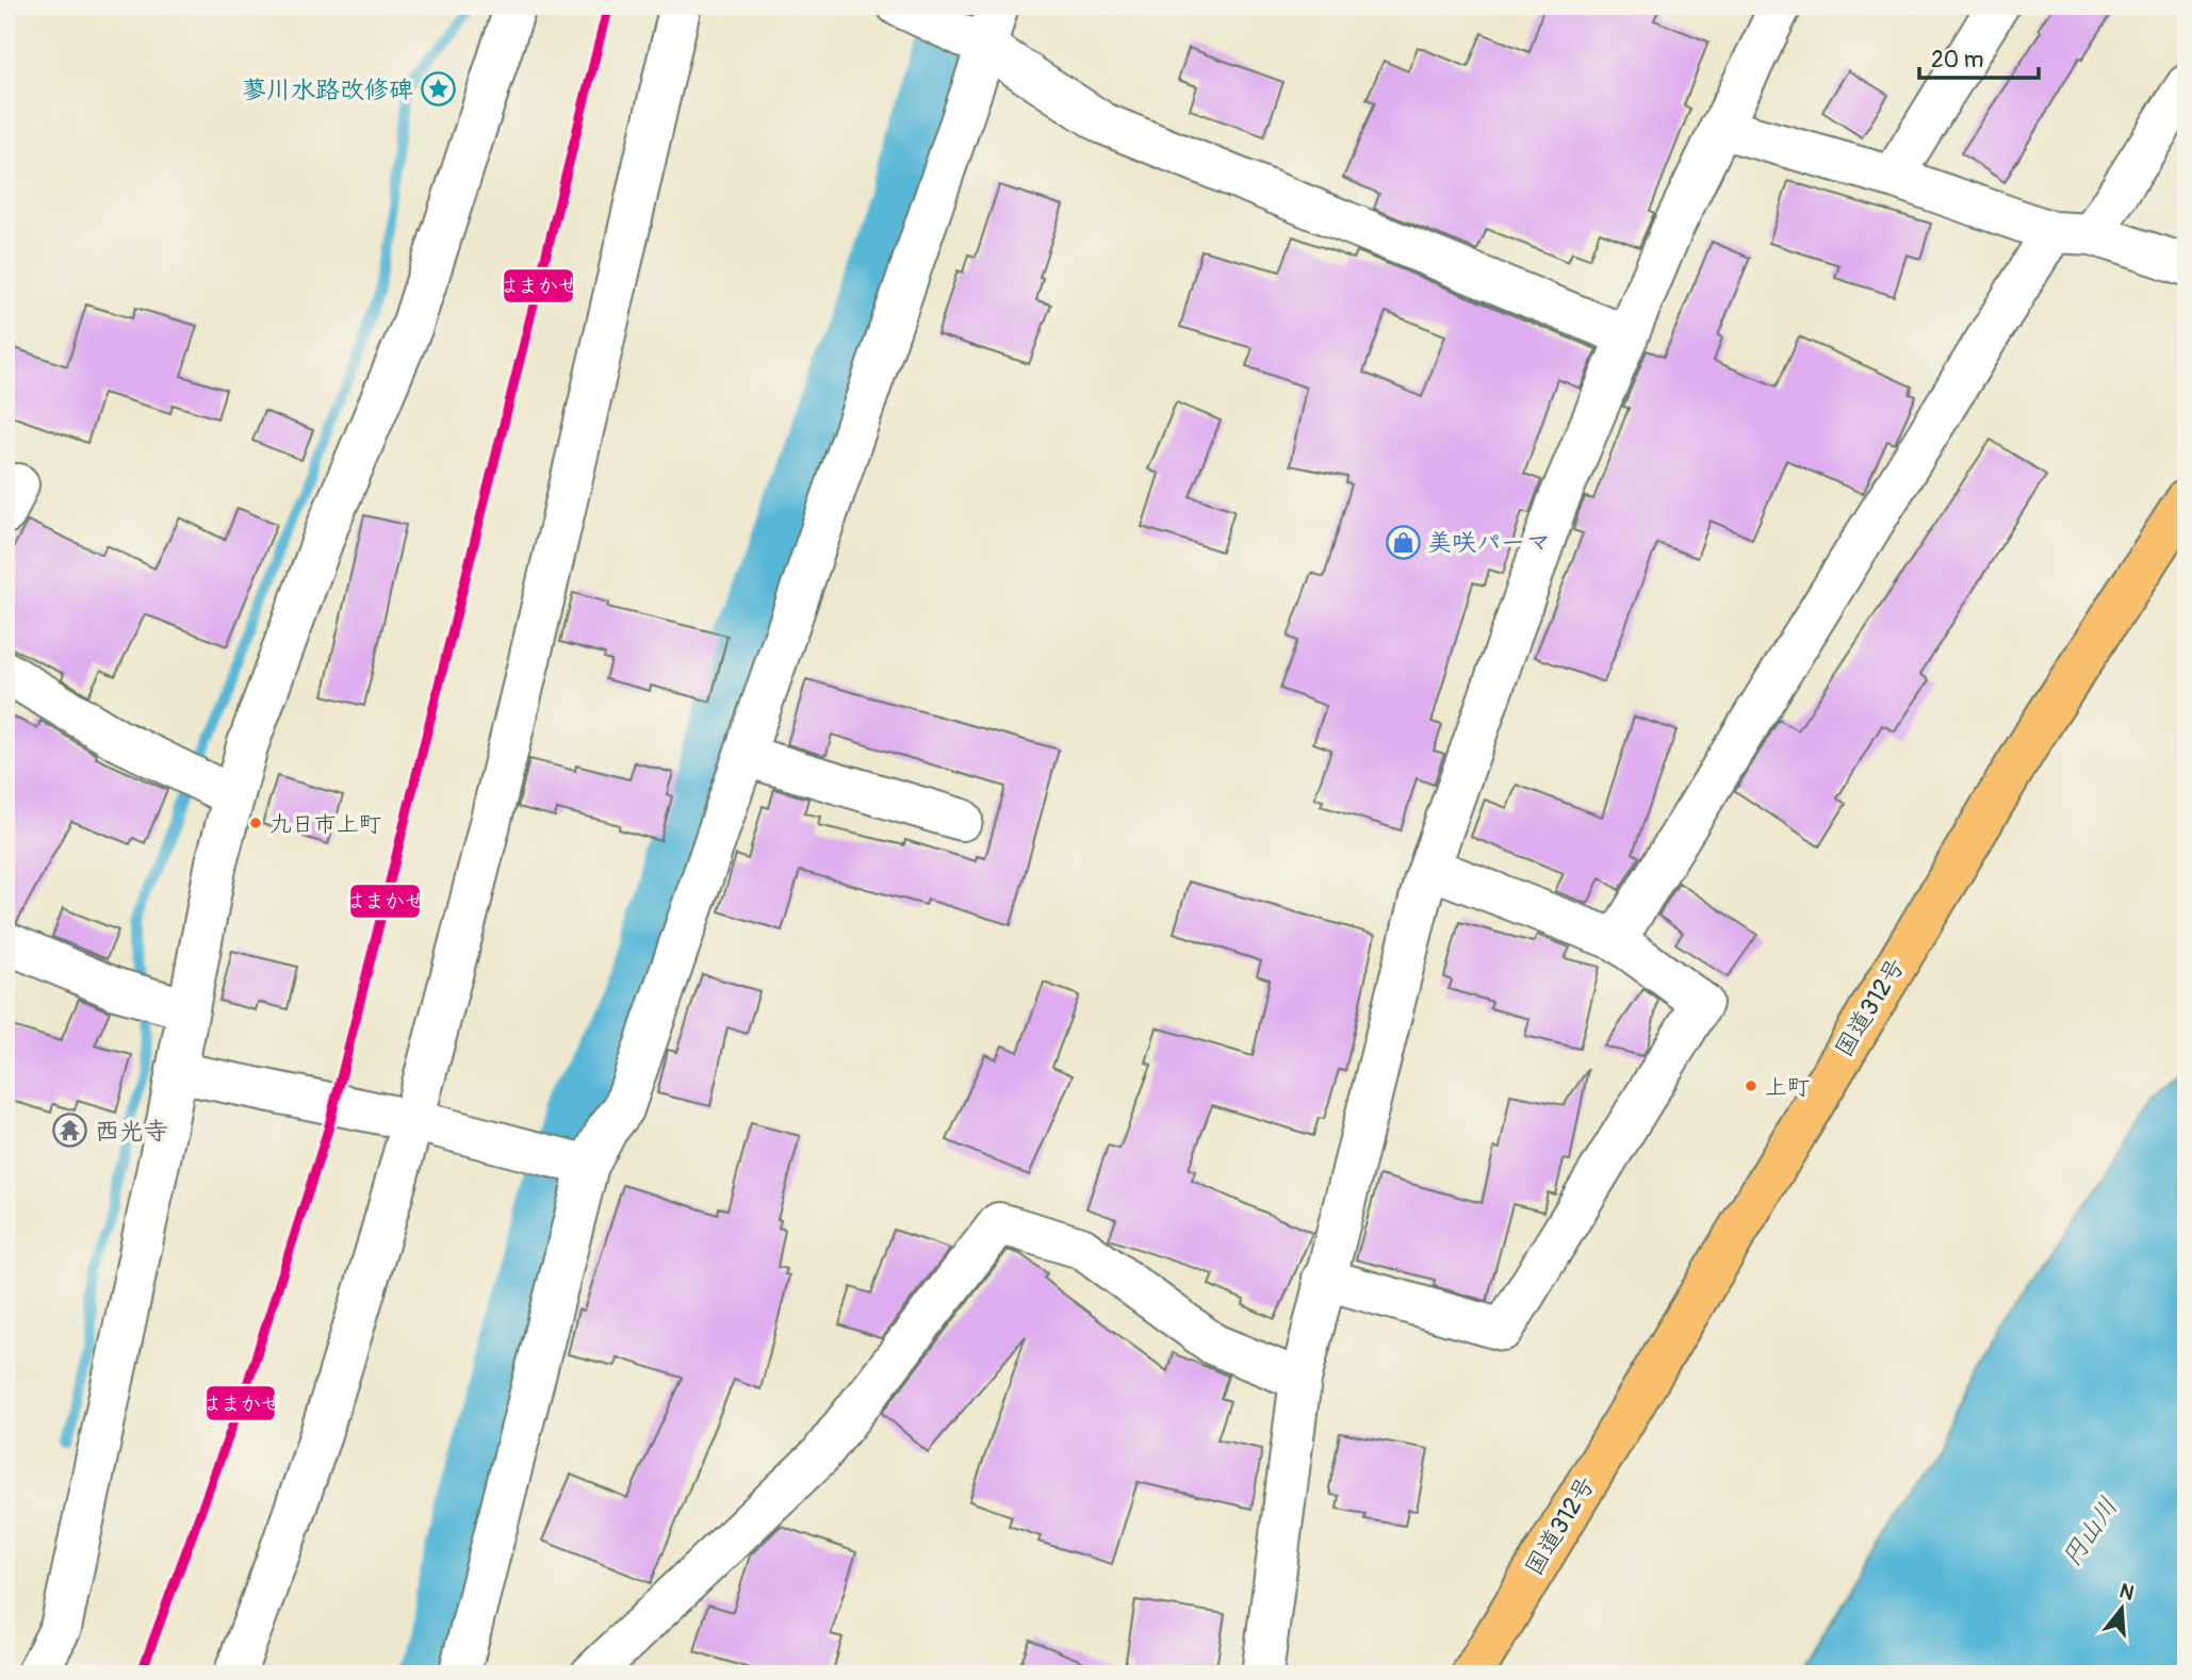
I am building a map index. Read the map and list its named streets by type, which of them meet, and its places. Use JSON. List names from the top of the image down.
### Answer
{
  "streets": {
    "highway": ["国道312号"]
  },
  "water": ["円山川"],
  "places": {
    "place": ["蓼川水路改修碑"],
    "shop": ["美咲パーマ"],
    "other": ["九日市上町", "上町"],
    "temple": ["西光寺"]
  },
  "lines": ["transit line はまかぜ"],
  "scale_bar": "20 m",
  "north": "top"
}
